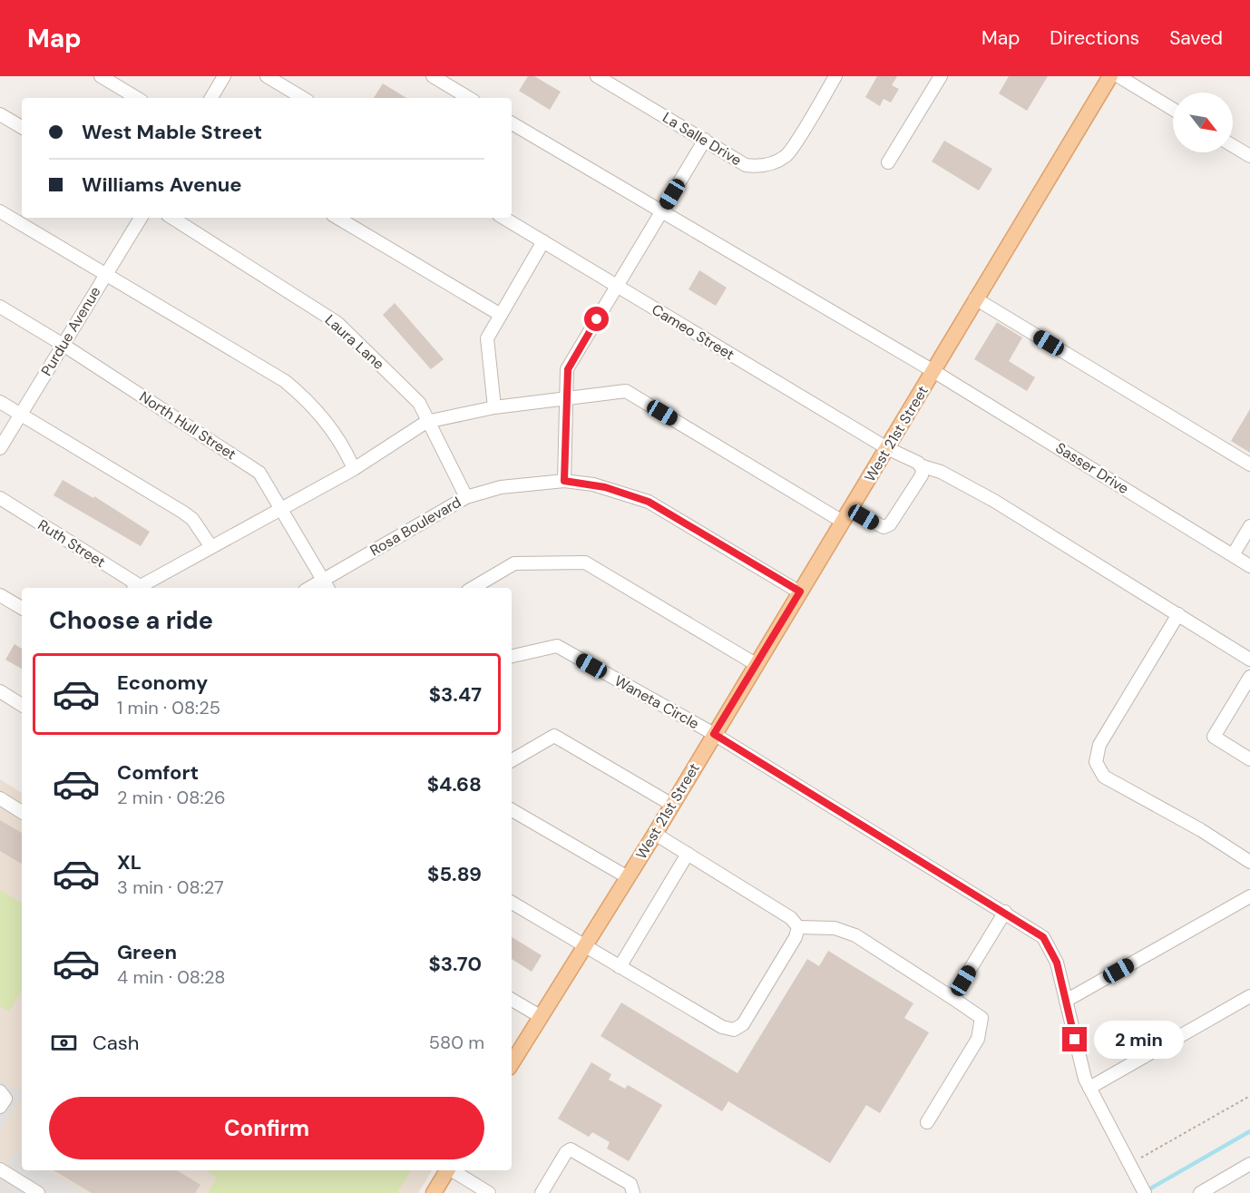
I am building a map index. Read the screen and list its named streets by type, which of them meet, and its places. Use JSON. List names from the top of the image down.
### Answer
{
  "streets": {
    "main road": ["West 21st Street"],
    "street": [
      "La Salle Drive",
      "Purdue Avenue",
      "Cameo Street",
      "Laura Lane",
      "North Hull Street",
      "Sasser Drive",
      "Rosa Boulevard",
      "Ruth Street",
      "Waneta Circle"
    ]
  },
  "crossings": [
    ["Purdue Avenue", "North Hull Street"],
    ["Cameo Street", "West 21st Street"],
    ["Laura Lane", "Rosa Boulevard"],
    ["North Hull Street", "Rosa Boulevard"],
    ["West 21st Street", "Sasser Drive"],
    ["West 21st Street", "Rosa Boulevard"],
    ["West 21st Street", "Waneta Circle"]
  ],
  "north": "bottom right",
  "page": {
    "header": "Map",
    "nav": ["Map", "Directions", "Saved"],
    "banner": ["West Mable Street", "Williams Avenue"],
    "heading": "Choose a ride",
    "list": [
      {
        "name": "Economy",
        "note": "1 min · 08:25",
        "value": "$3.47"
      },
      {
        "name": "Comfort",
        "note": "2 min · 08:26",
        "value": "$4.68"
      },
      {
        "name": "XL",
        "note": "3 min · 08:27",
        "value": "$5.89"
      },
      {
        "name": "Green",
        "note": "4 min · 08:28",
        "value": "$3.70"
      }
    ],
    "pay": ["Cash", "580 m"],
    "bubble": "2 min",
    "buttons": "Confirm"
  }
}
